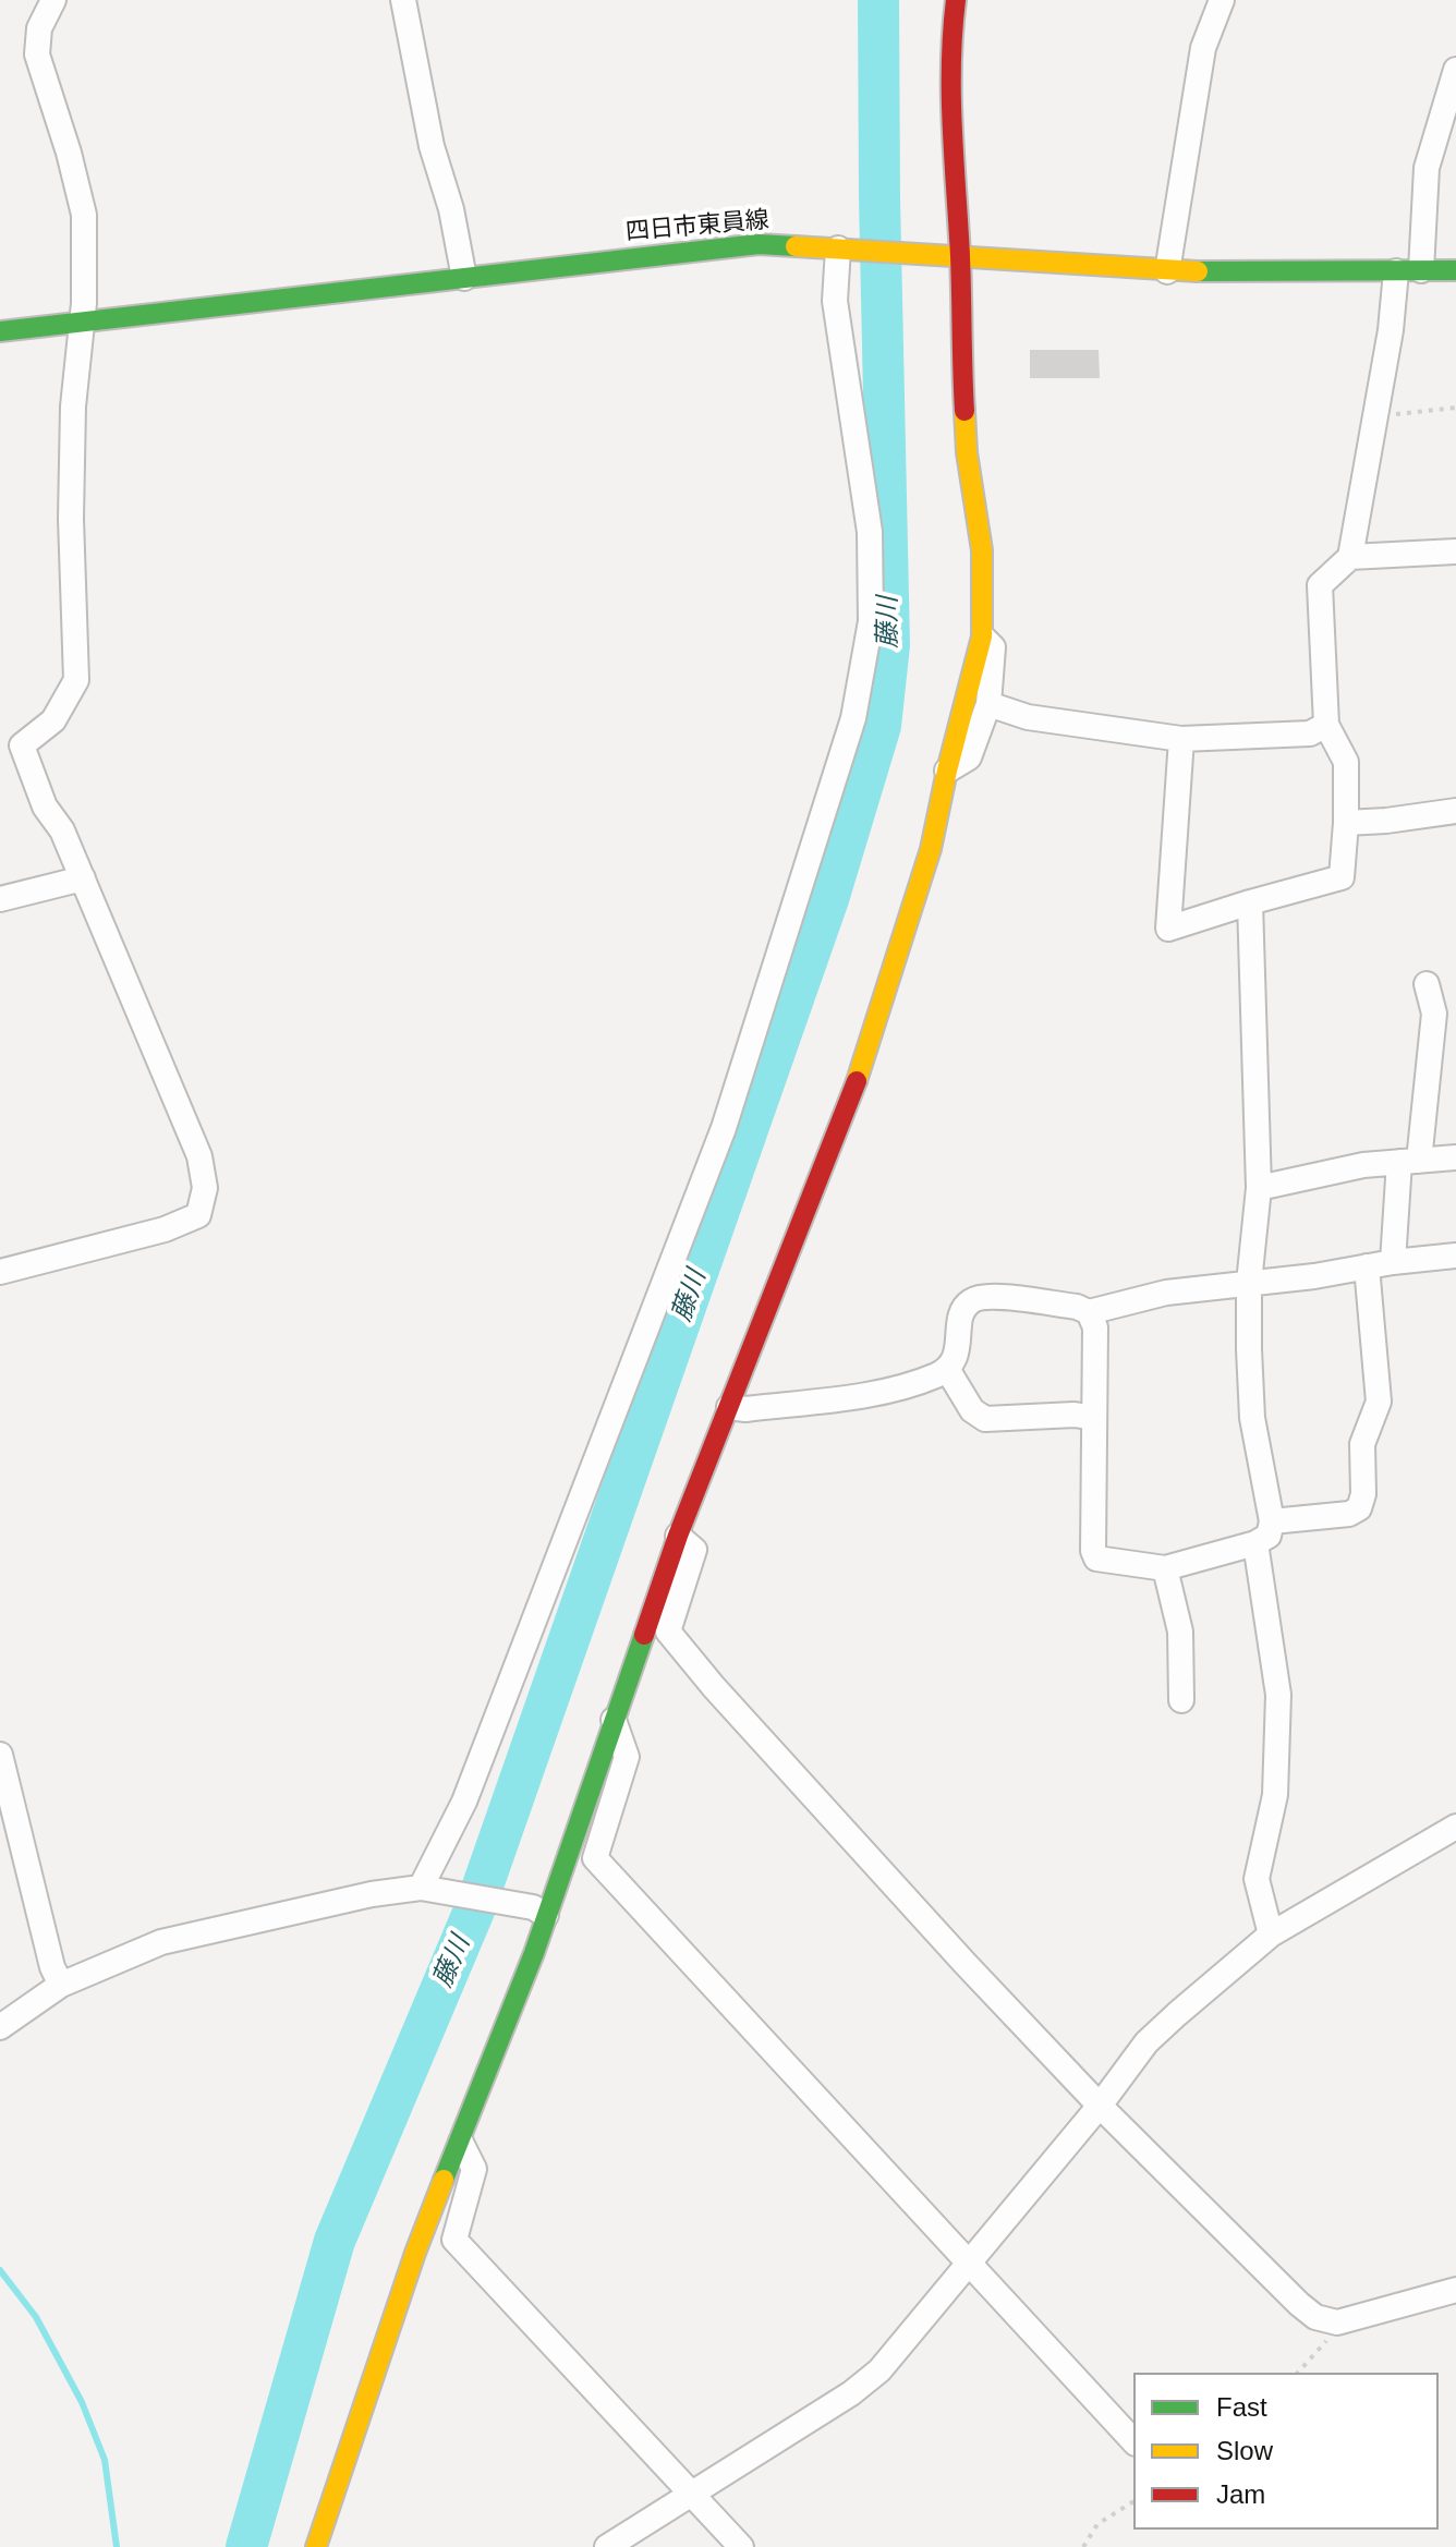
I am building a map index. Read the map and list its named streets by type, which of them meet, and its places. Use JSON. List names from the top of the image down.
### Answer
{
  "streets": {
    "street": ["四日市東員線"]
  },
  "water": ["藤川"],
  "legend": ["Fast", "Slow", "Jam"]
}
